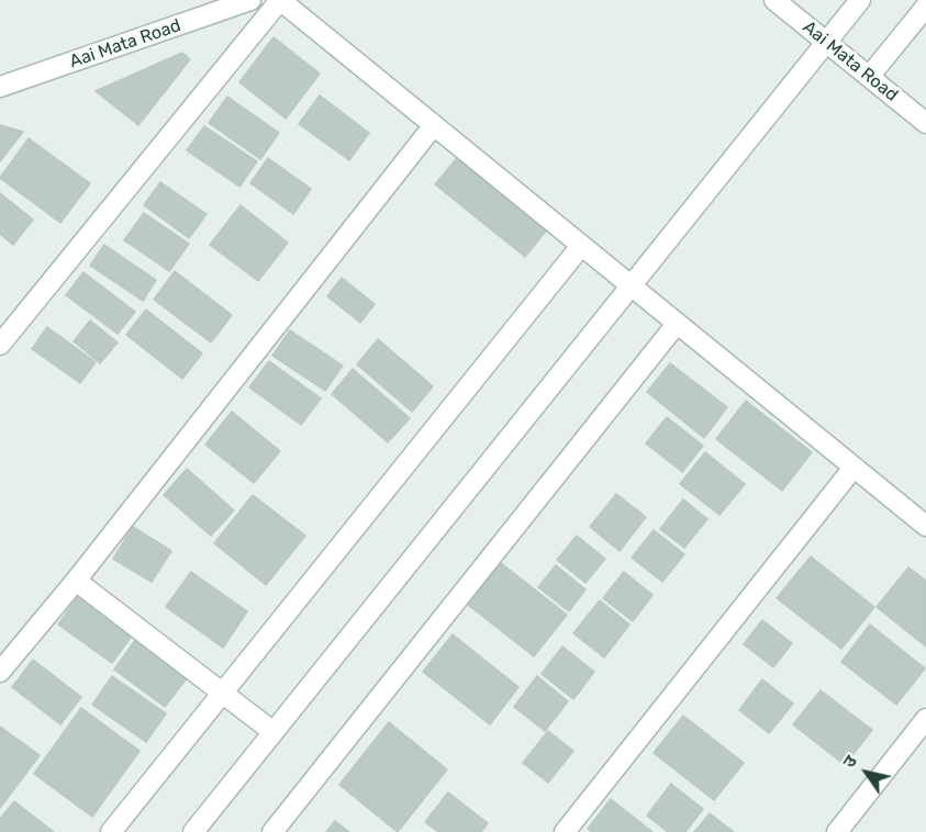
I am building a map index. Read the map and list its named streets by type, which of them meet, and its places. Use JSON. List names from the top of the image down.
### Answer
{
  "streets": {
    "street": ["Aai Mata Road"]
  },
  "north": "top left"
}
